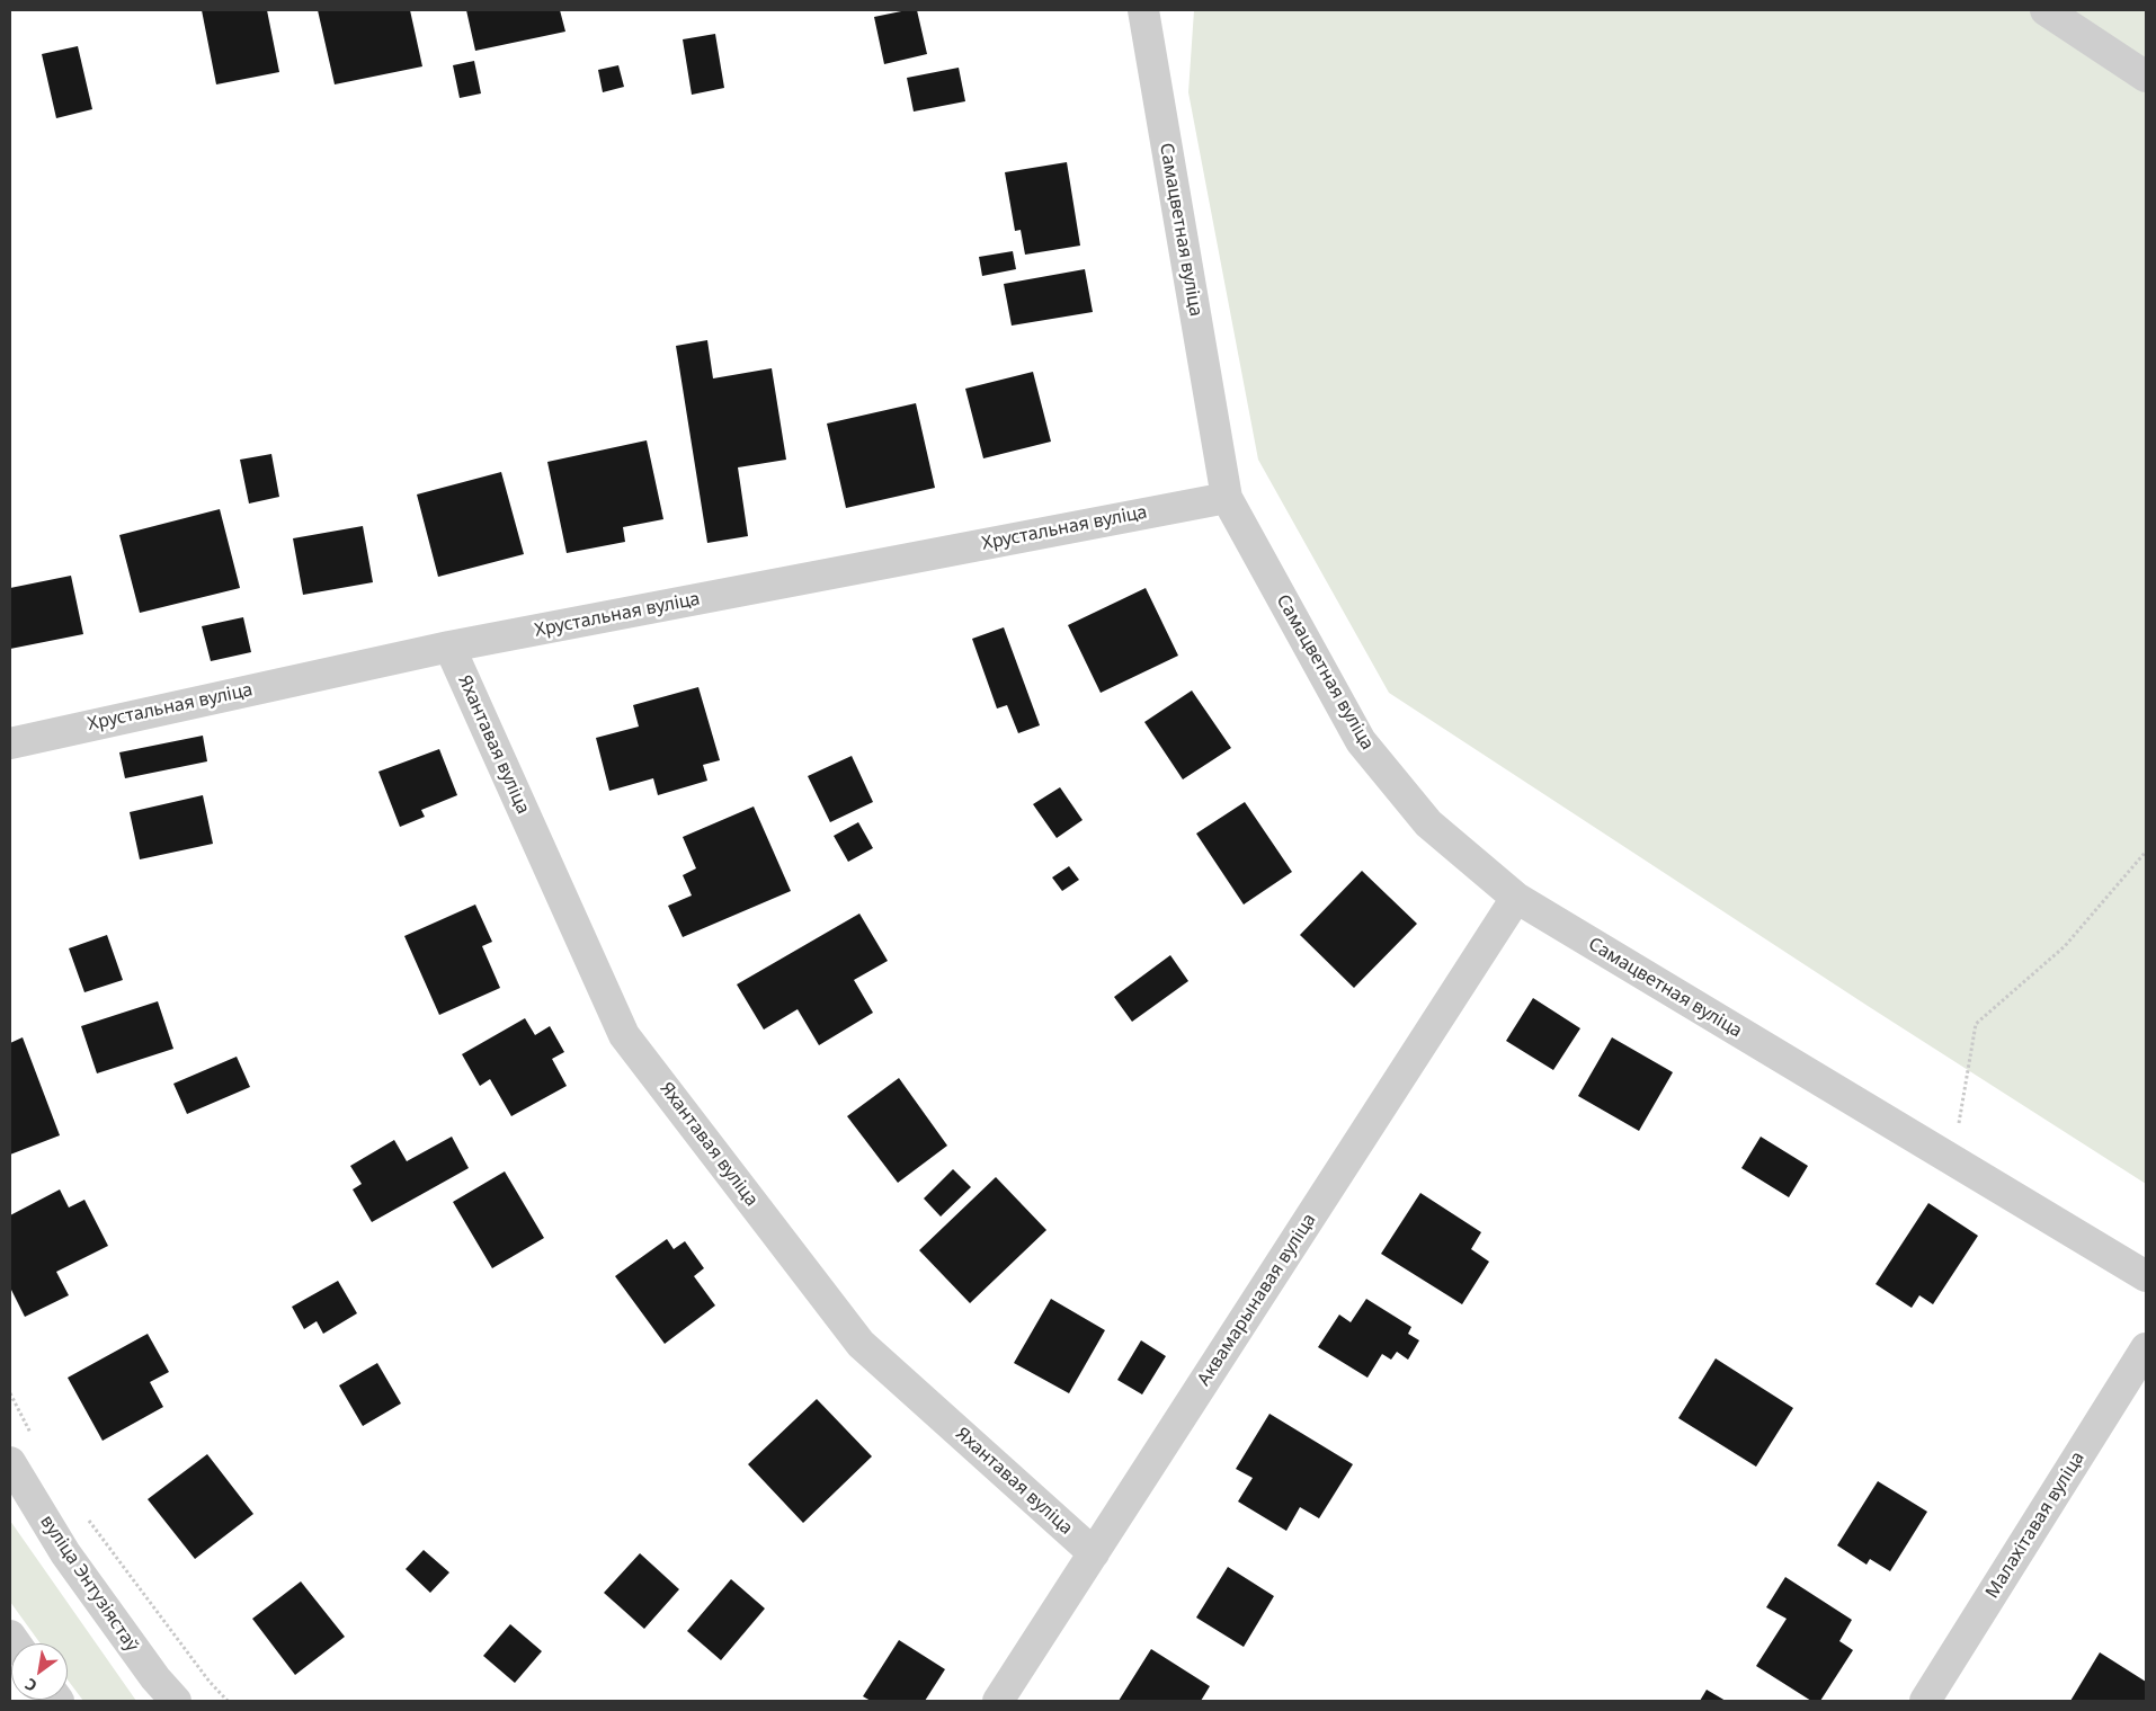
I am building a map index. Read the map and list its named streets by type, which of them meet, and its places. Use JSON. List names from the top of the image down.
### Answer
{
  "streets": {
    "street": [
      "Самацветная вуліца",
      "Хрустальная вуліца",
      "Яхантавая вуліца",
      "Аквамарынавая вуліца",
      "Малахітавая вуліца",
      "вуліца Энтузіястаў"
    ]
  },
  "crossings": [
    ["Самацветная вуліца", "Хрустальная вуліца"],
    ["Самацветная вуліца", "Аквамарынавая вуліца"],
    ["Хрустальная вуліца", "Яхантавая вуліца"],
    ["Яхантавая вуліца", "Аквамарынавая вуліца"]
  ],
  "north": "bottom left"
}
